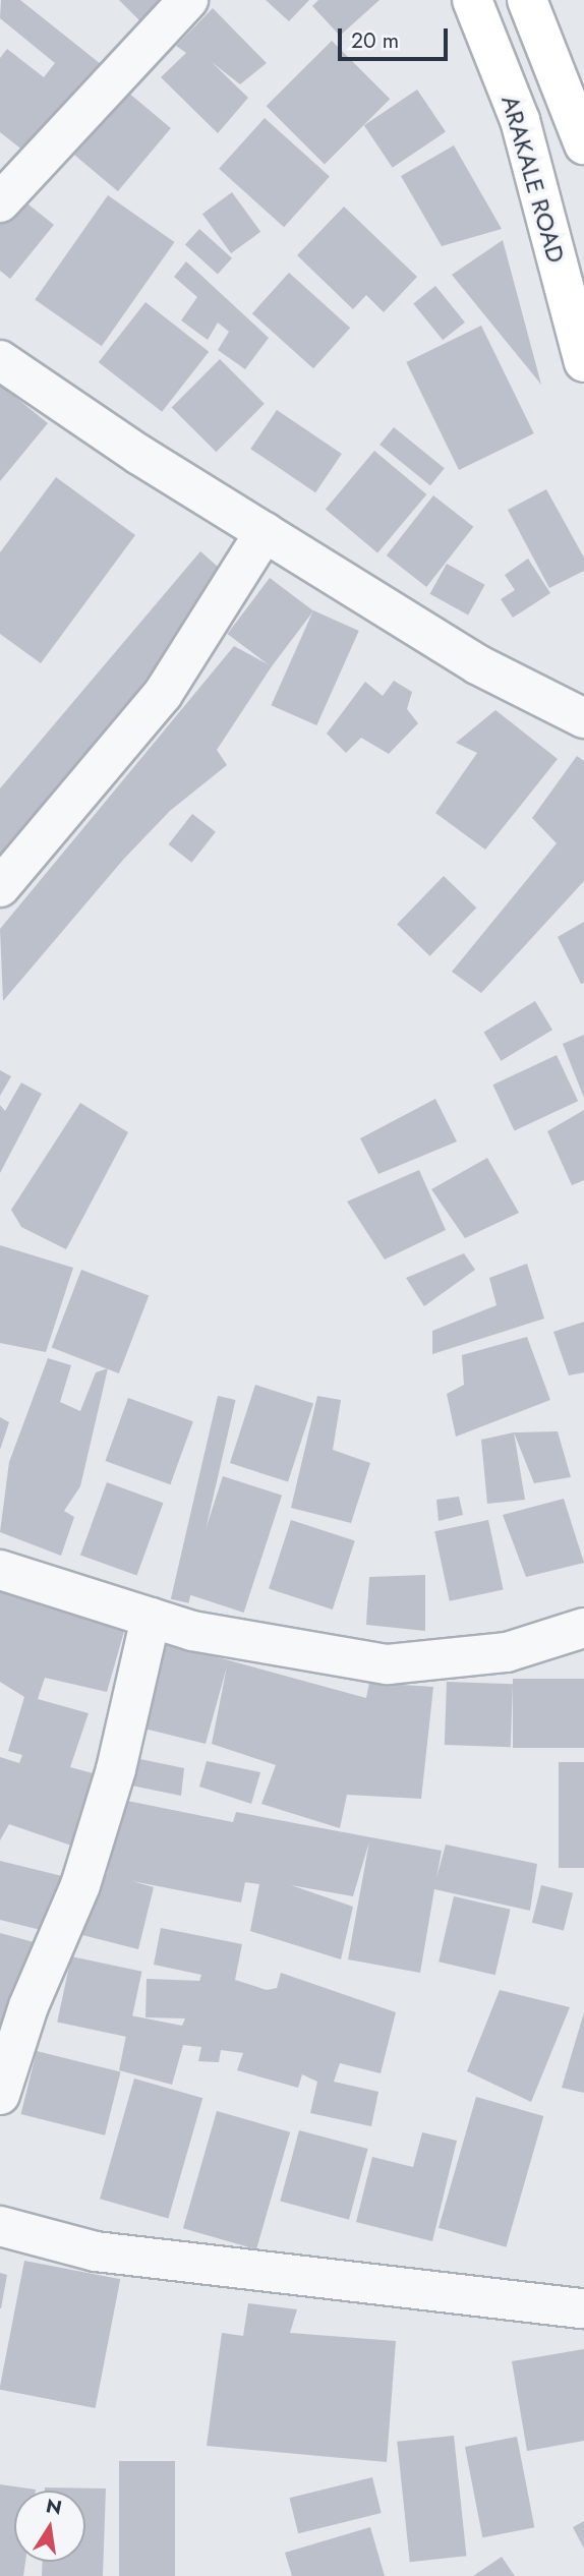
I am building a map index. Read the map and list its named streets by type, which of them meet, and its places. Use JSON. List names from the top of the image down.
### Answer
{
  "streets": {
    "main road": ["ARAKALE ROAD"]
  },
  "scale_bar": "20 m",
  "north": "top"
}
